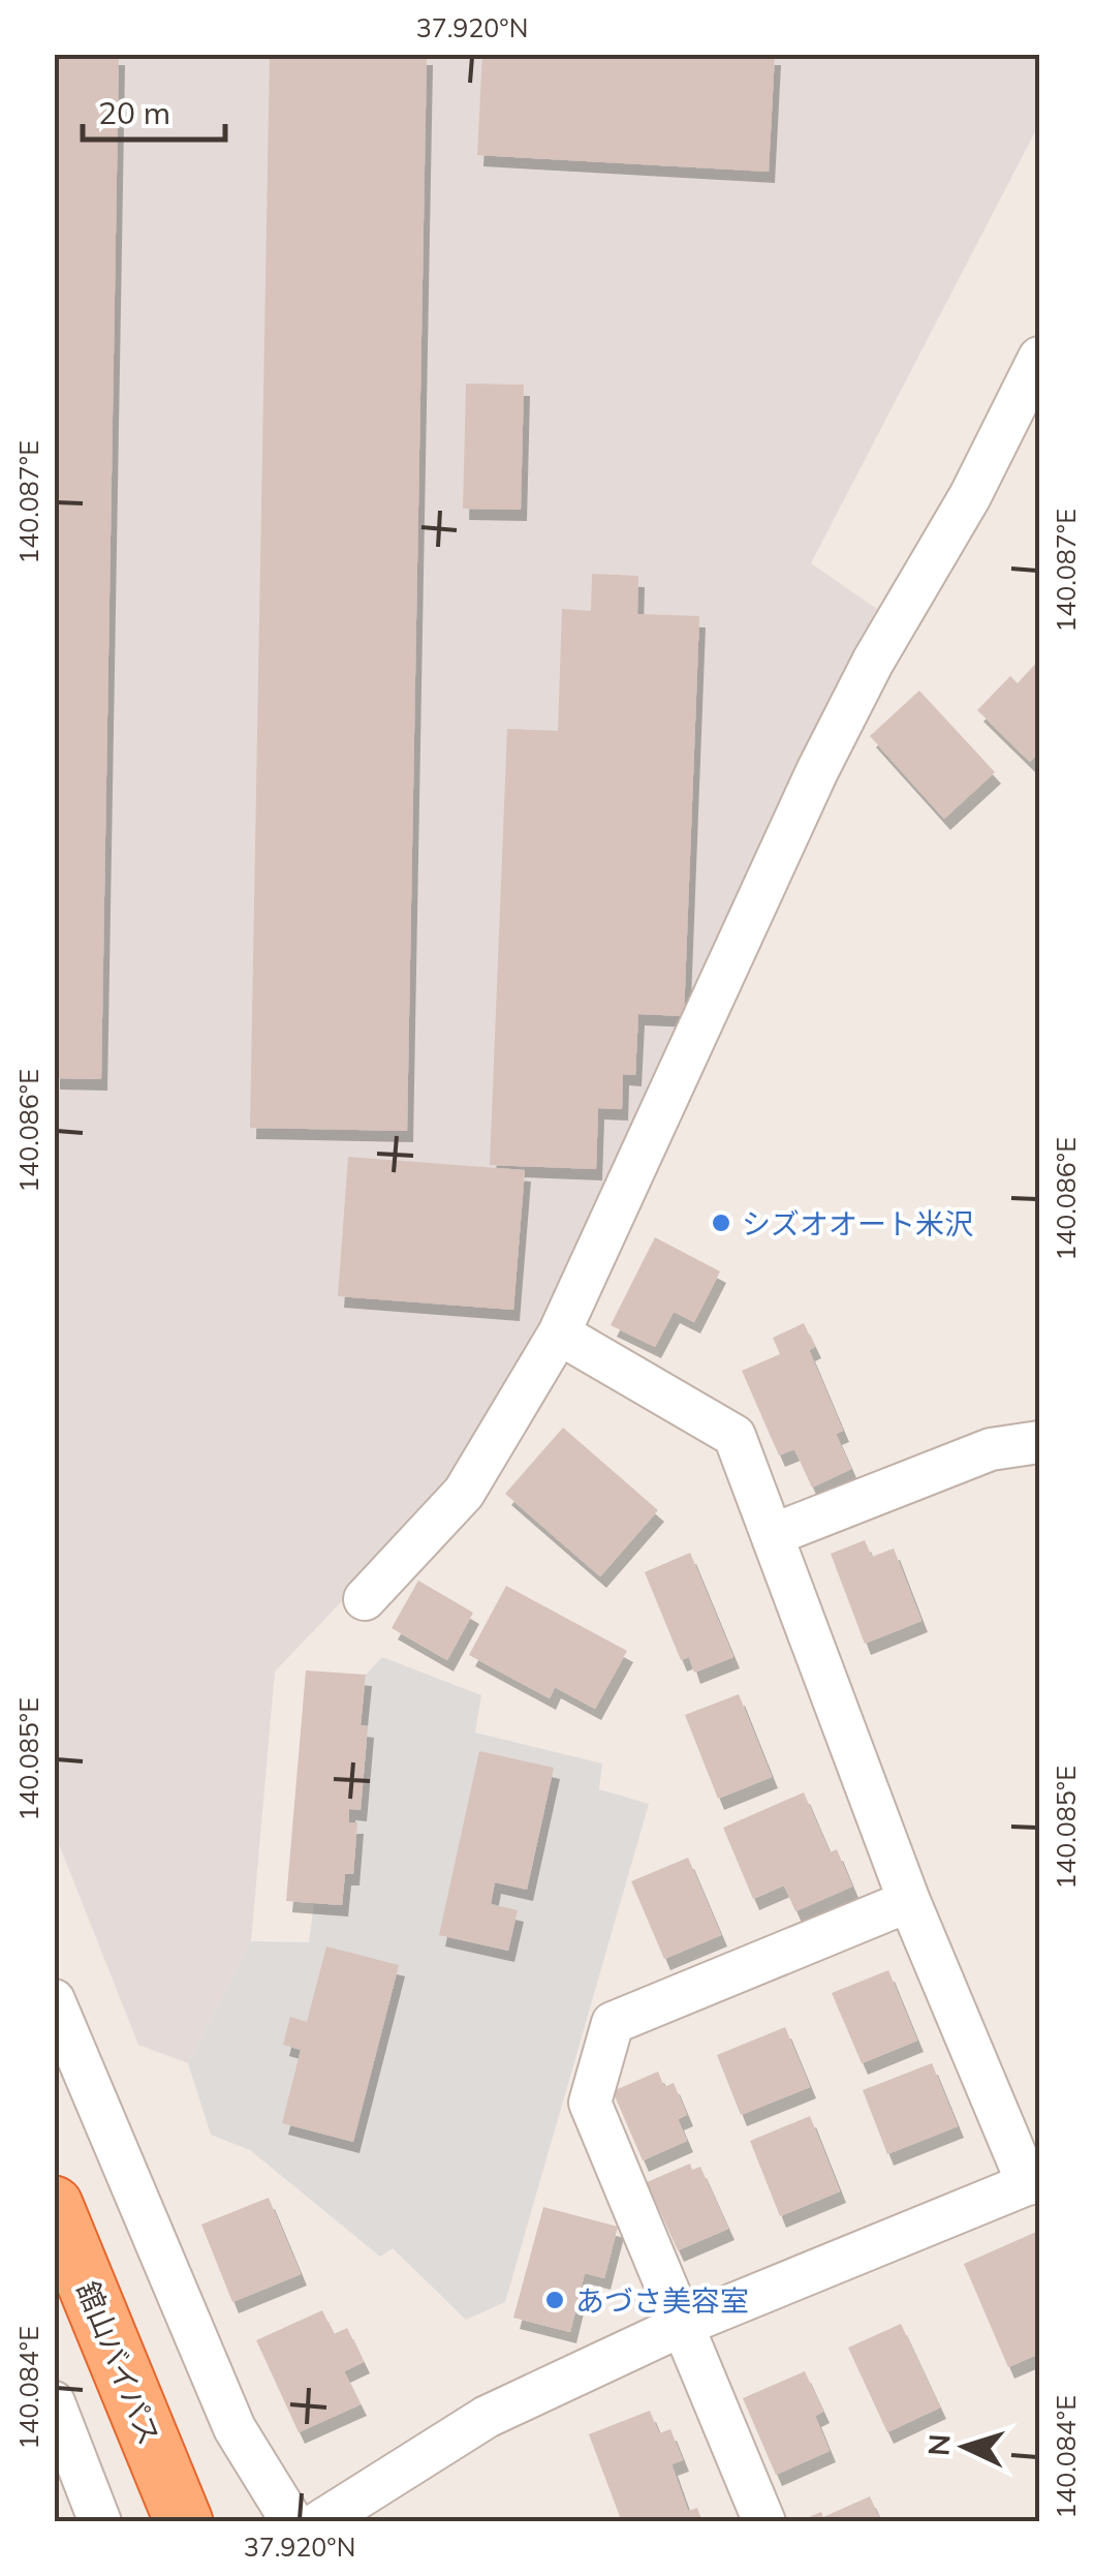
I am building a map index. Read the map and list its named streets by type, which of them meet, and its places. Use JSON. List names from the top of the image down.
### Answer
{
  "streets": {
    "highway": ["舘山バイパス"]
  },
  "places": ["シズオオート米沢", "あづさ美容室"],
  "scale_bar": "20 m",
  "north": "left",
  "coordinates": [
    "37.920°N",
    "140.087°E",
    "140.086°E",
    "140.085°E",
    "140.084°E"
  ]
}
